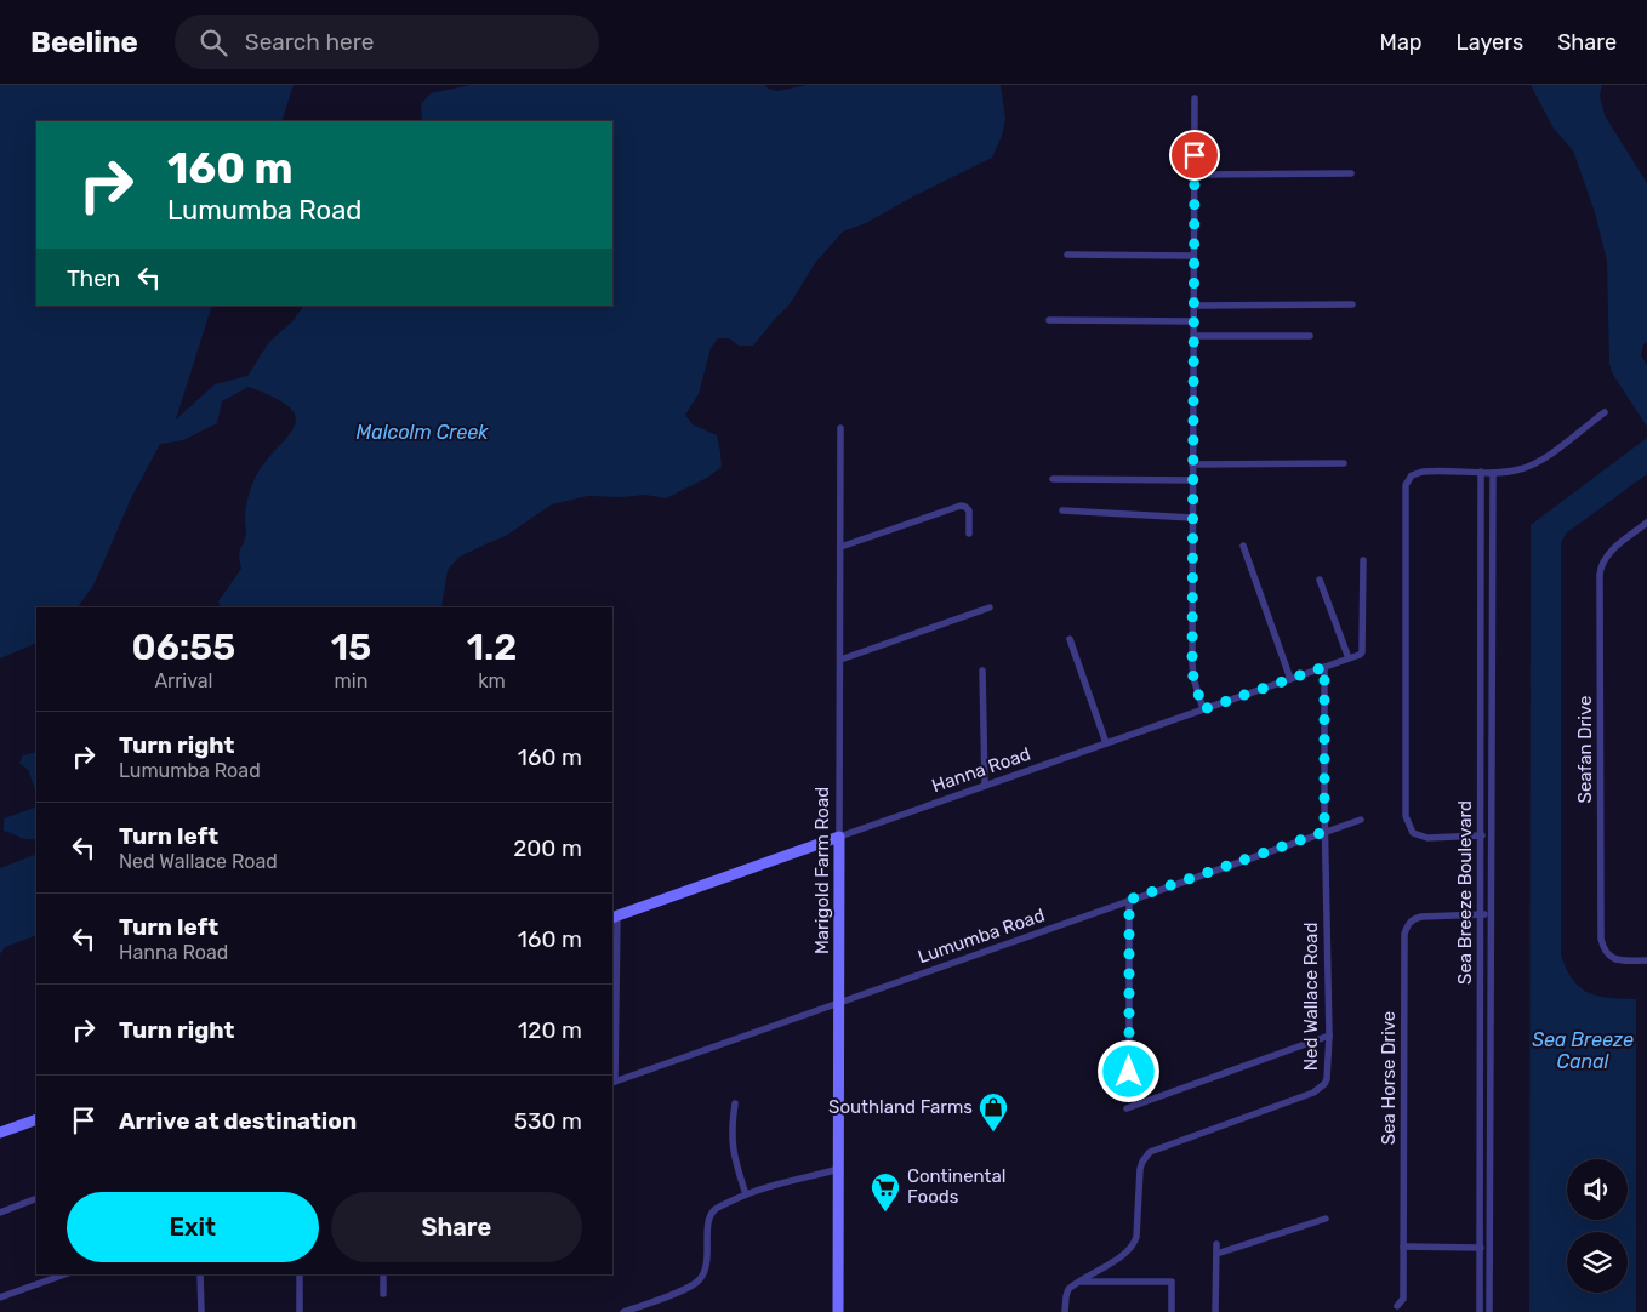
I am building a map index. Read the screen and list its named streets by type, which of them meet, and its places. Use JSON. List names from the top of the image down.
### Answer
{
  "streets": {
    "street": [
      "Seafan Drive",
      "Hanna Road",
      "Marigold Farm Road",
      "Sea Breeze Boulevard",
      "Lumumba Road",
      "Ned Wallace Road",
      "Sea Horse Drive"
    ]
  },
  "crossings": [
    ["Hanna Road", "Marigold Farm Road"],
    ["Hanna Road", "Ned Wallace Road"],
    ["Marigold Farm Road", "Lumumba Road"],
    ["Sea Breeze Boulevard", "Sea Horse Drive"],
    ["Lumumba Road", "Ned Wallace Road"]
  ],
  "water": ["Malcolm Creek", "Sea Breeze Canal"],
  "places": {
    "shop": ["Southland Farms"],
    "supermarket": ["Continental Foods"]
  },
  "page": {
    "header": "Beeline",
    "search": "Search here",
    "nav": ["Map", "Layers", "Share"],
    "turn": ["160 m", "Lumumba Road"],
    "then": "Then",
    "eta": [
      "06:55",
      "Arrival",
      "15",
      "min",
      "1.2",
      "km"
    ],
    "list": [
      {
        "name": "Turn right",
        "note": "Lumumba Road",
        "value": "160 m"
      },
      {
        "name": "Turn left",
        "note": "Ned Wallace Road",
        "value": "200 m"
      },
      {
        "name": "Turn left",
        "note": "Hanna Road",
        "value": "160 m"
      },
      {
        "name": "Turn right",
        "value": "120 m"
      },
      {
        "name": "Arrive at destination",
        "value": "530 m"
      }
    ],
    "buttons": ["Exit", "Share"]
  }
}
